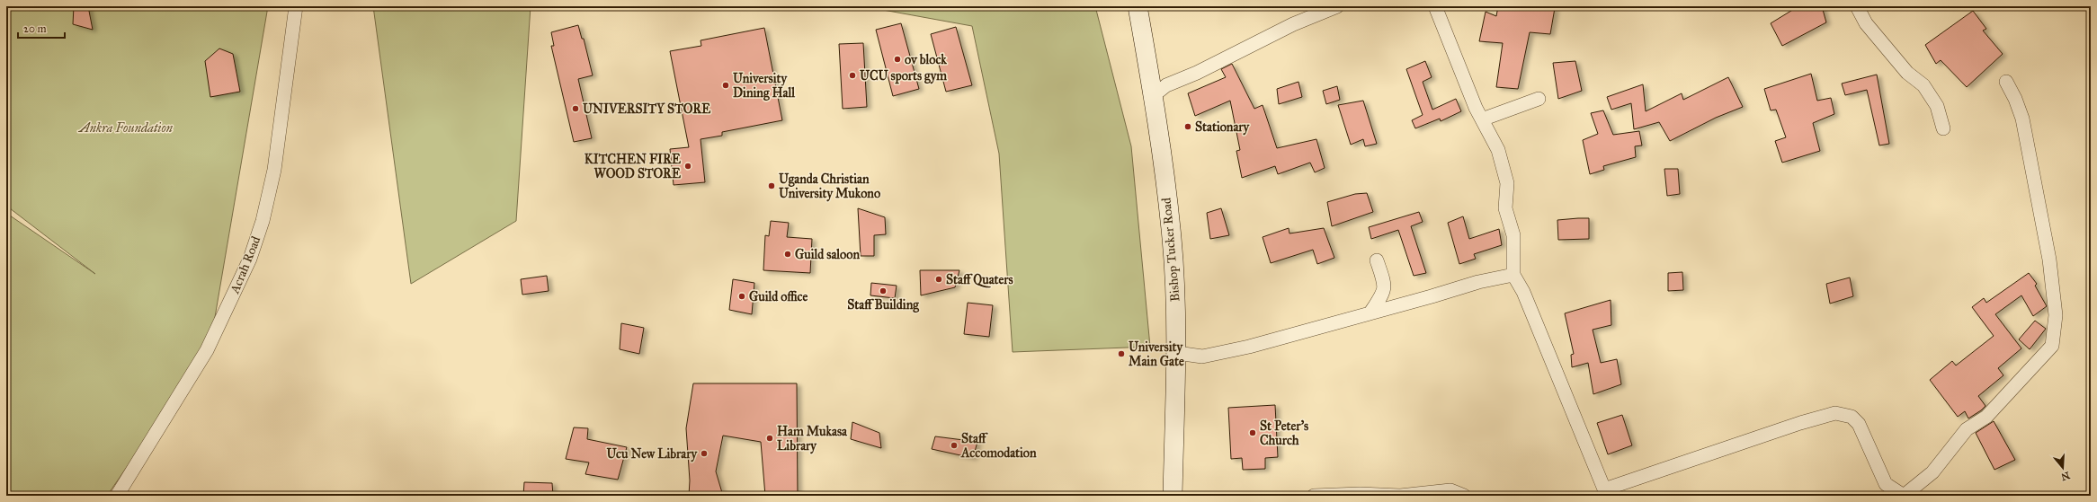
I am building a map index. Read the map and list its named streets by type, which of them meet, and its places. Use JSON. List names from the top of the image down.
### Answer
{
  "streets": {
    "main road": ["Bishop Tucker Road"],
    "street": ["Acrah Road"]
  },
  "parks": ["Ankra Foundation"],
  "places": [
    "ov block",
    "UCU sports gym",
    "University Dining Hall",
    "UNIVERSITY STORE",
    "Stationary",
    "KITCHEN FIRE WOOD STORE",
    "Uganda Christian University Mukono",
    "Guild saloon",
    "Staff Quaters",
    "Staff Building",
    "Guild office",
    "University Main Gate",
    "St Peter's Church",
    "Ham Mukasa Library",
    "Staff Accomodation",
    "Ucu New Library"
  ],
  "scale_bar": "20 m",
  "north": "bottom"
}
